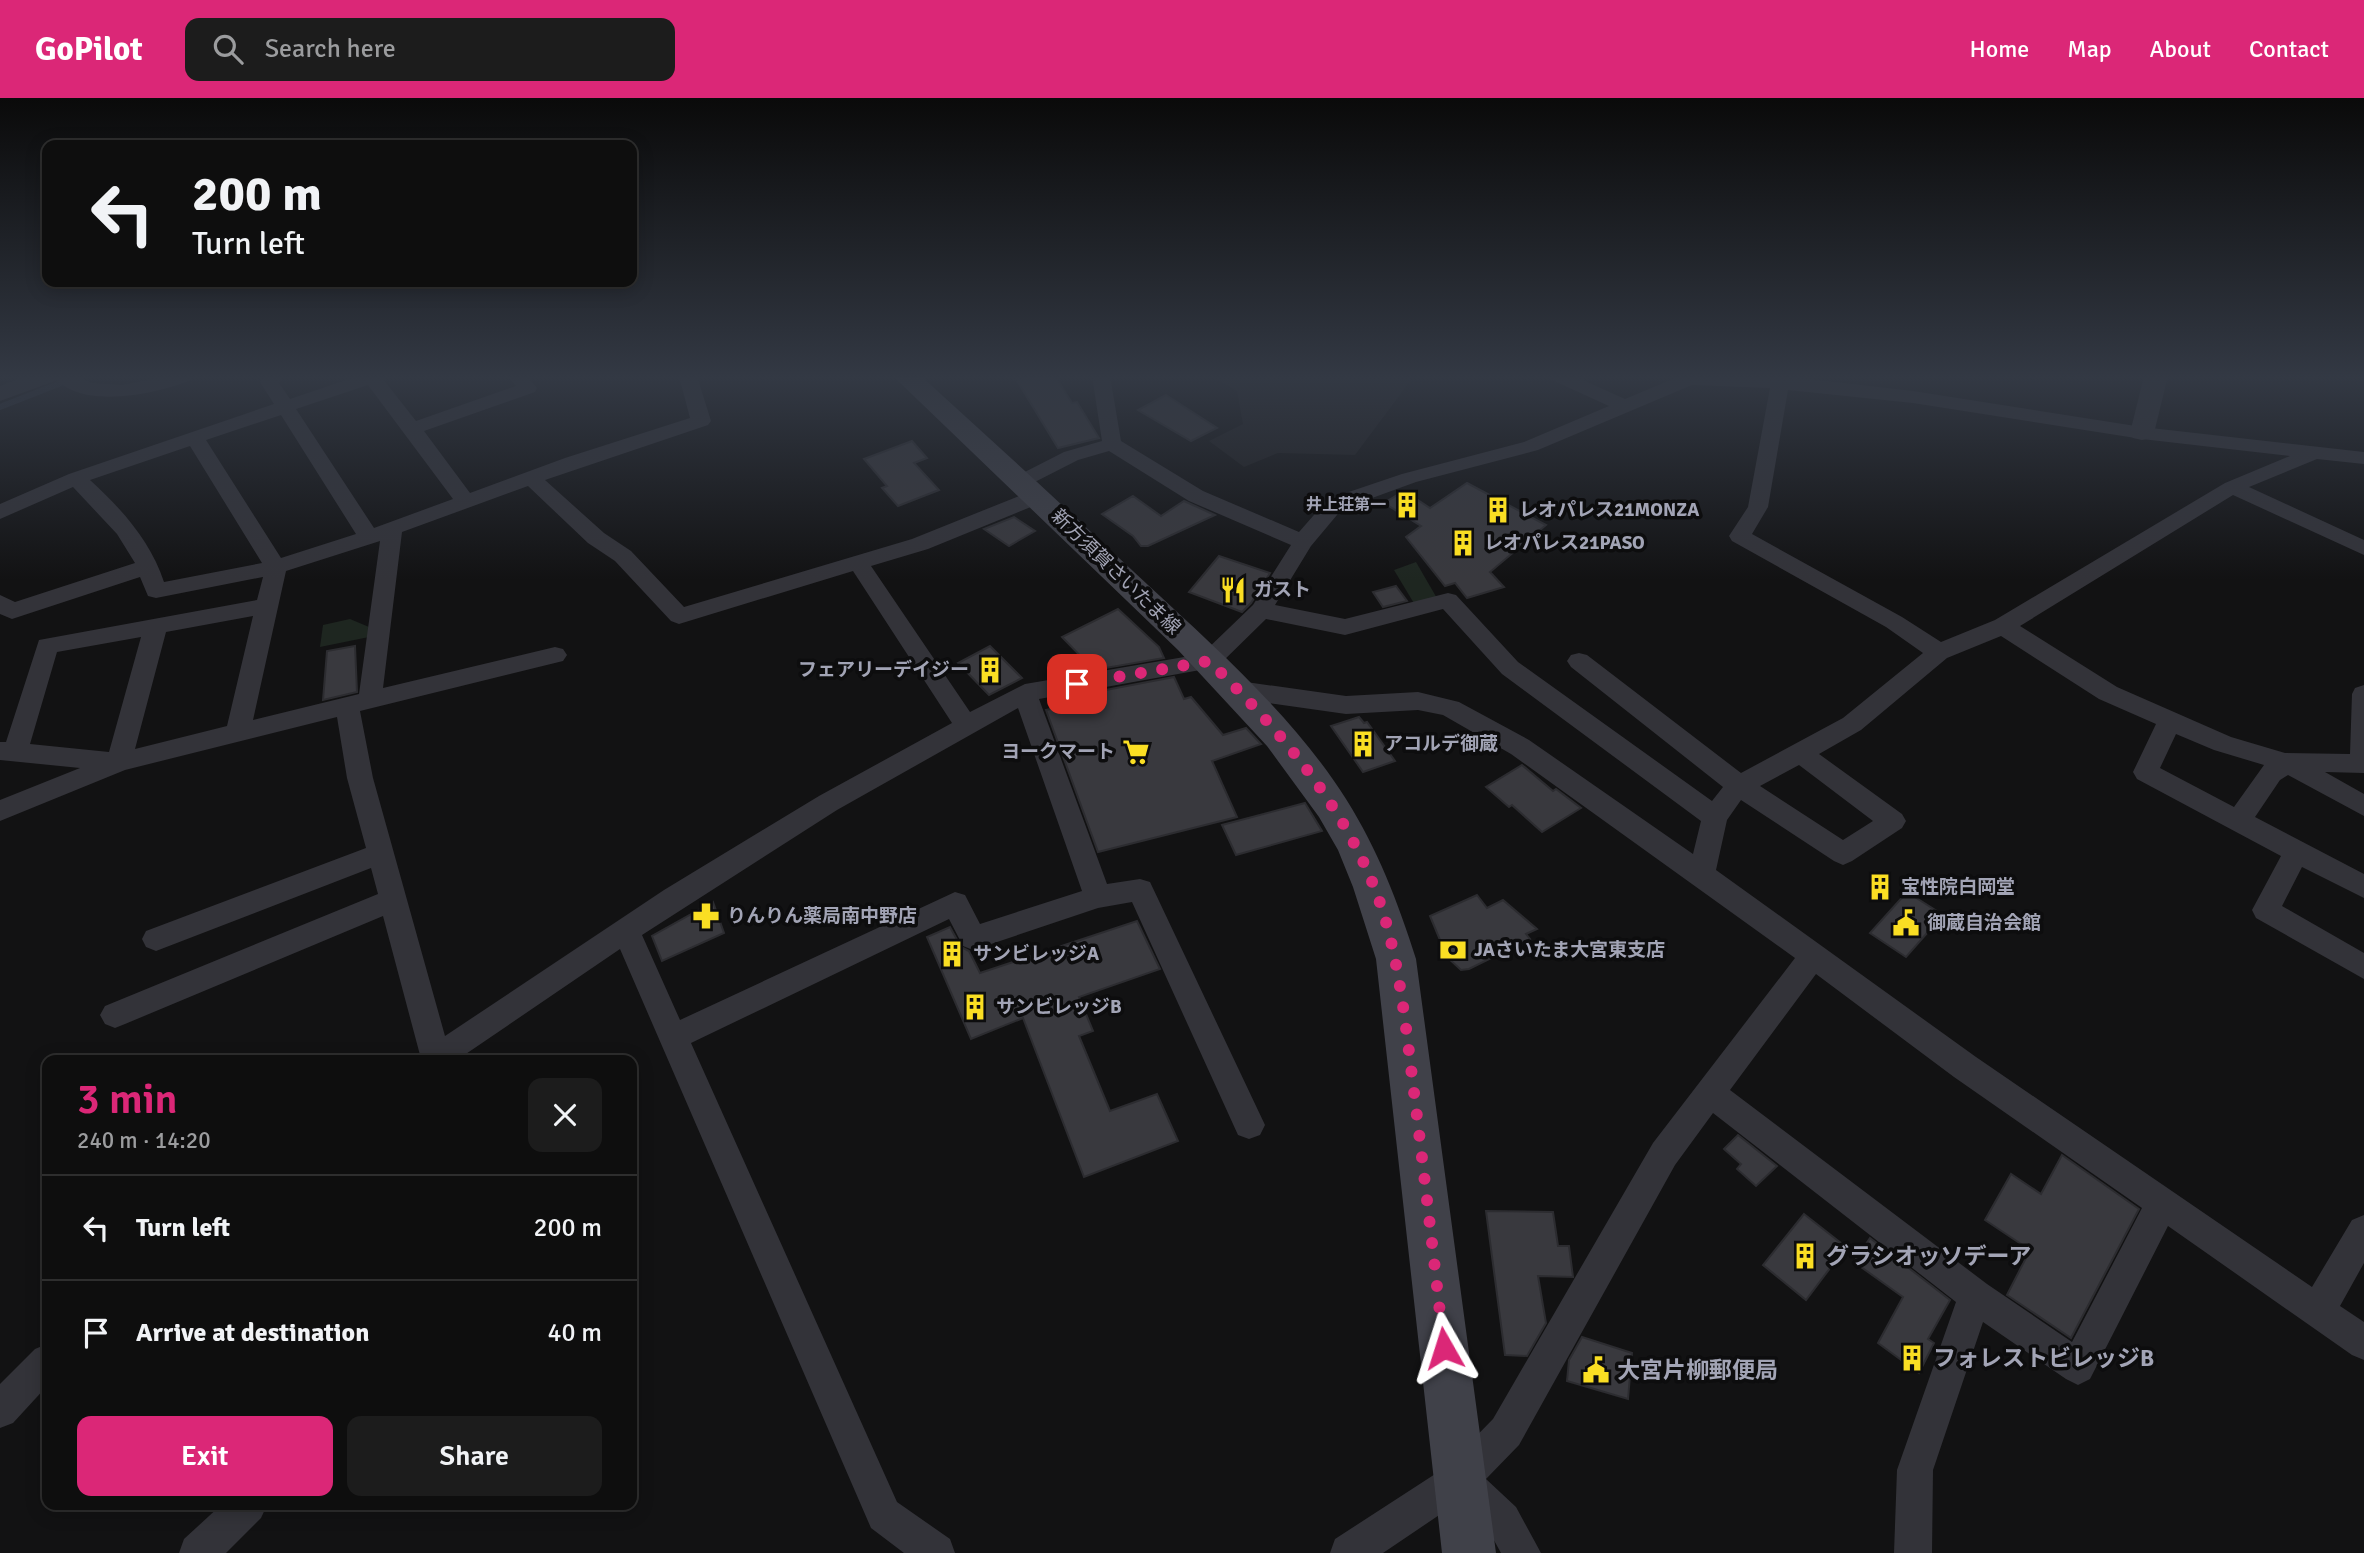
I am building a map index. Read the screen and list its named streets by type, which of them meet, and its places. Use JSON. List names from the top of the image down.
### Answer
{
  "streets": {
    "main road": ["新方須賀さいたま線"]
  },
  "places": {
    "building": [
      "井上荘第一",
      "レオパレス21MONZA",
      "レオパレス21PASO",
      "フェアリーデイジー",
      "アコルデ御蔵",
      "宝性院白岡堂",
      "サンビレッジA",
      "サンビレッジB",
      "グラシオッソデーア",
      "フォレストビレッジB"
    ],
    "restaurant": ["ガスト"],
    "supermarket": ["ヨークマート"],
    "pharmacy": ["りんりん薬局南中野店"],
    "public building": ["御蔵自治会館", "大宮片柳郵便局"],
    "bank": ["JAさいたま大宮東支店"]
  },
  "page": {
    "header": "GoPilot",
    "search": "Search here",
    "nav": [
      "Home",
      "Map",
      "About",
      "Contact"
    ],
    "turn": ["200 m", "Turn left"],
    "heading": ["3 min", "240 m · 14:20"],
    "list": [
      {
        "name": "Turn left",
        "value": "200 m"
      },
      {
        "name": "Arrive at destination",
        "value": "40 m"
      }
    ],
    "buttons": ["Exit", "Share"]
  }
}
